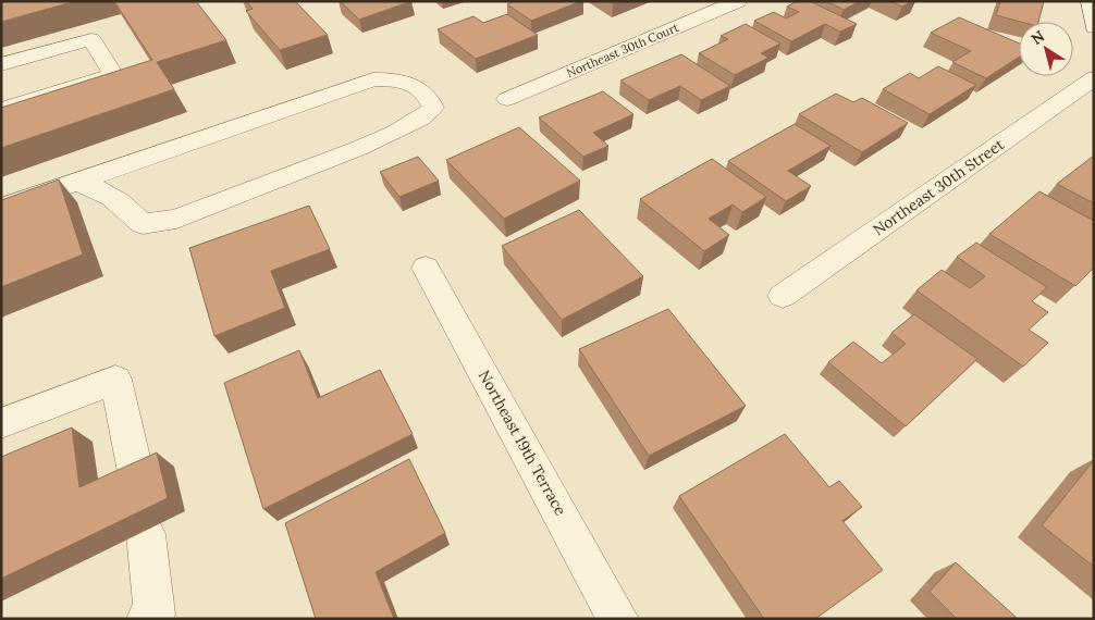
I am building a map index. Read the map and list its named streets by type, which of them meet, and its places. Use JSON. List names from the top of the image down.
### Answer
{
  "streets": {
    "street": ["Northeast 30th Court", "Northeast 30th Street", "Northeast 19th Terrace"]
  },
  "north": "top left"
}
